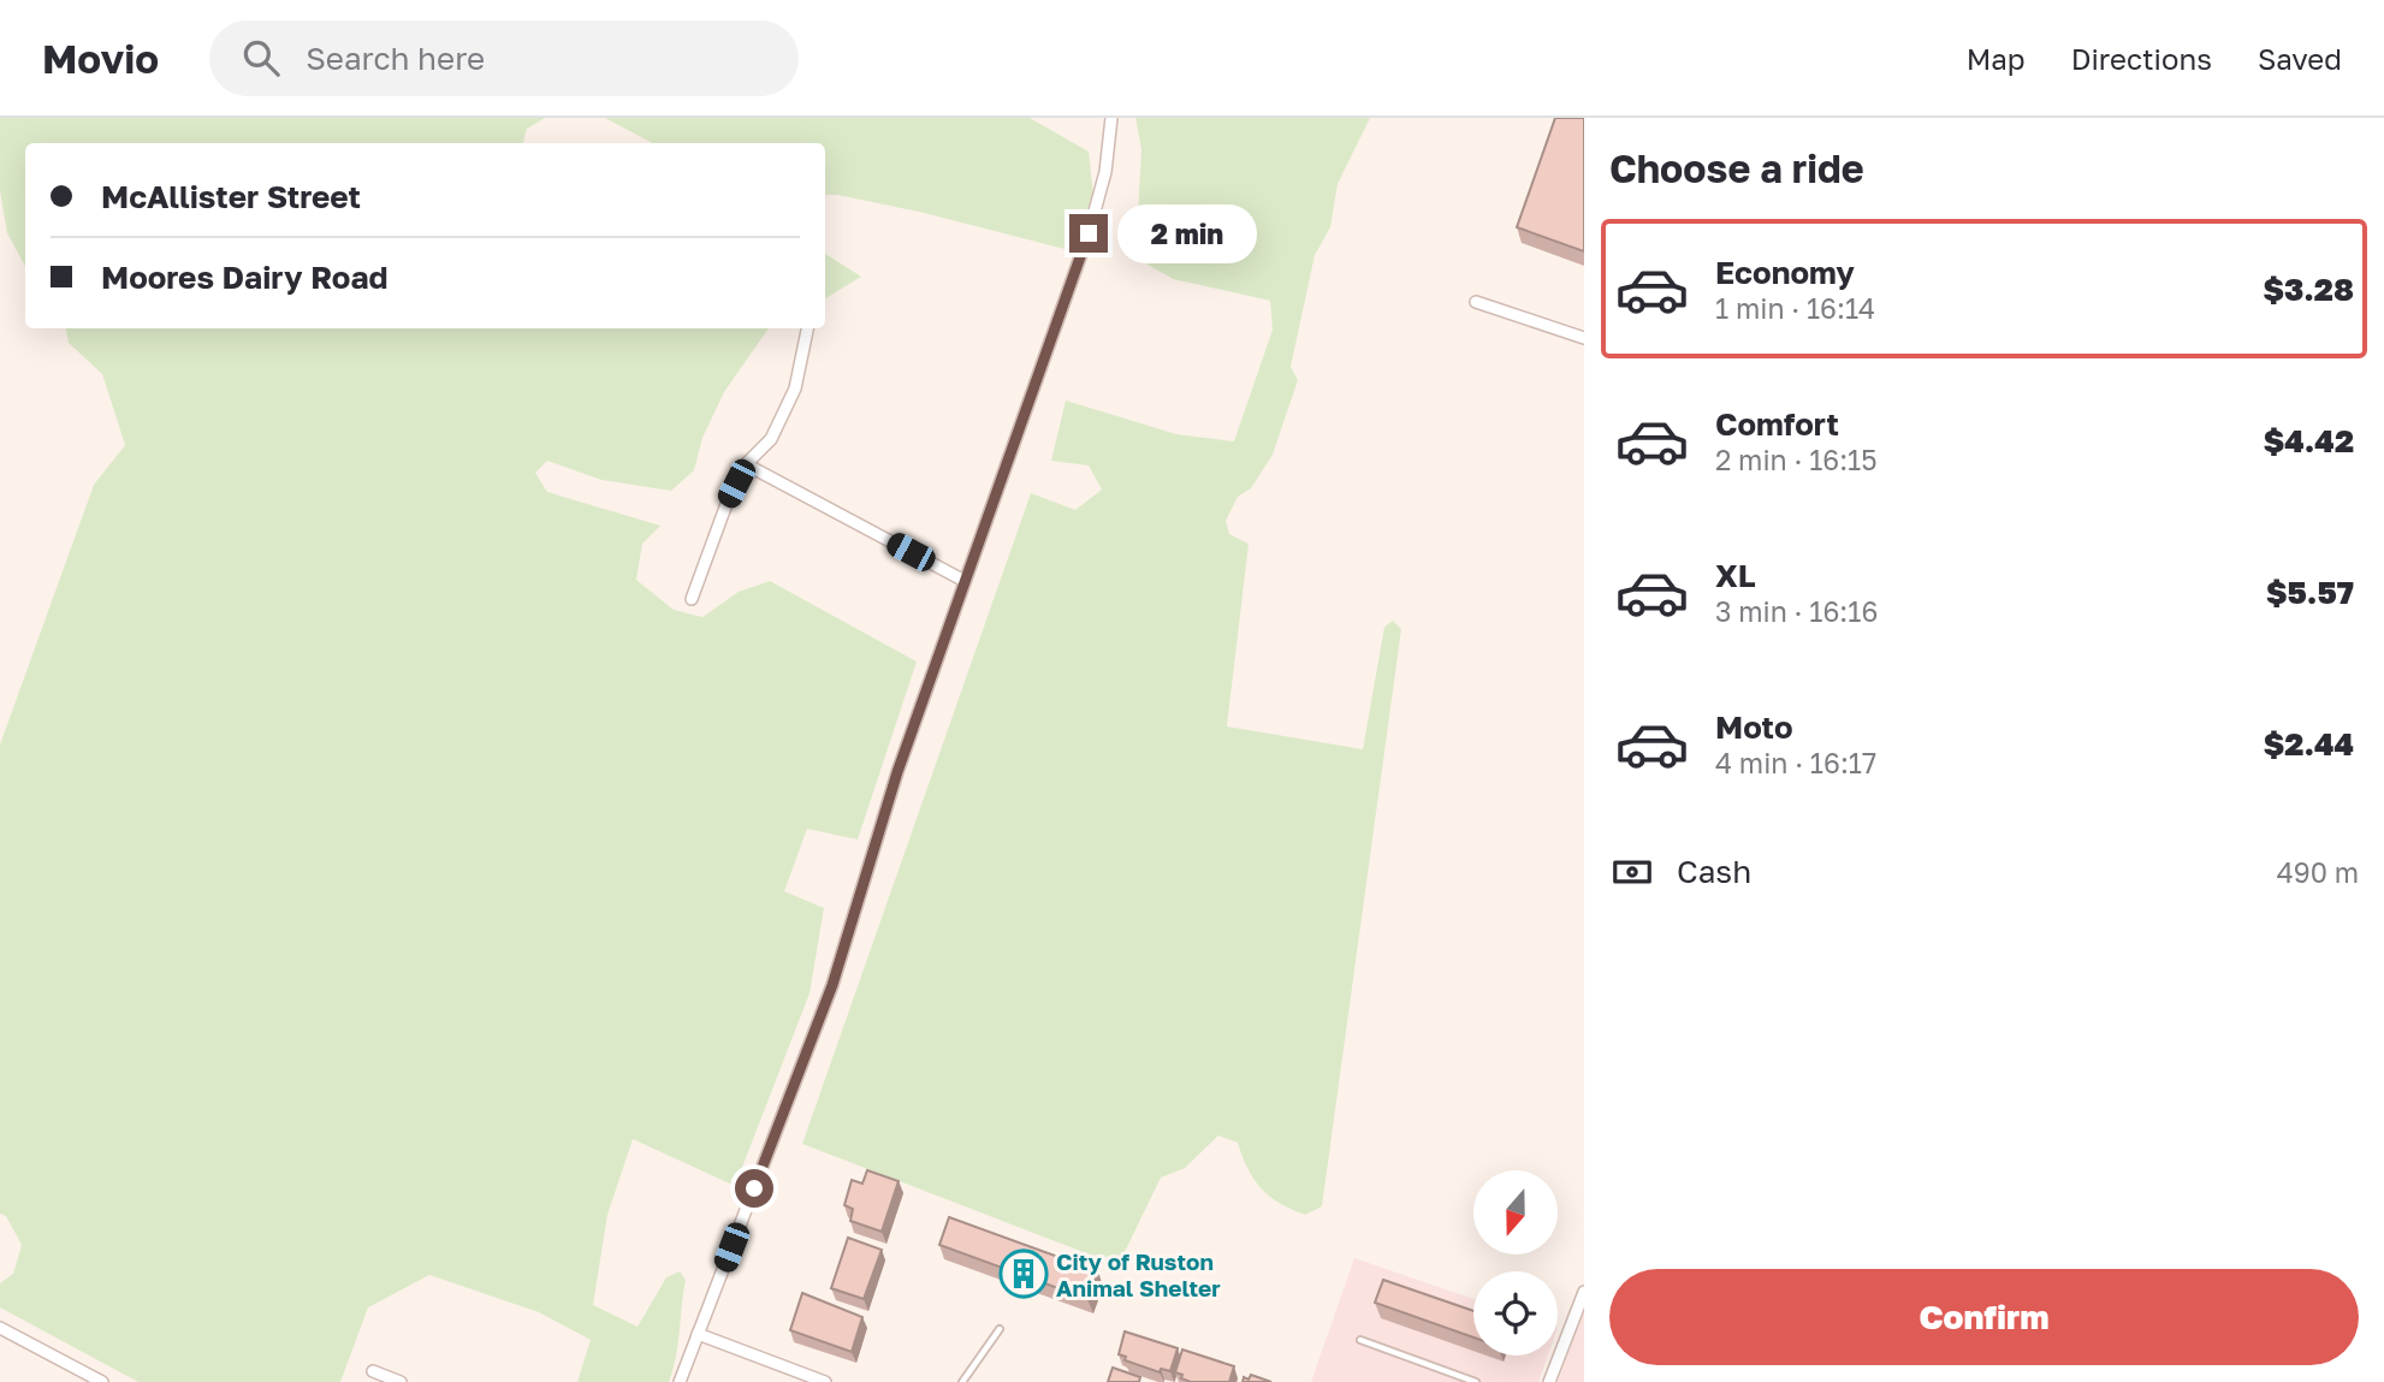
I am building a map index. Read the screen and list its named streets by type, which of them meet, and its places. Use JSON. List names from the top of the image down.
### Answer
{
  "places": {
    "building": ["City of Ruston Animal Shelter"]
  },
  "north": "bottom",
  "page": {
    "header": "Movio",
    "search": "Search here",
    "nav": ["Map", "Directions", "Saved"],
    "heading": "Choose a ride",
    "banner": ["McAllister Street", "Moores Dairy Road"],
    "bubble": "2 min",
    "list": [
      {
        "name": "Economy",
        "note": "1 min · 16:14",
        "value": "$3.28"
      },
      {
        "name": "Comfort",
        "note": "2 min · 16:15",
        "value": "$4.42"
      },
      {
        "name": "XL",
        "note": "3 min · 16:16",
        "value": "$5.57"
      },
      {
        "name": "Moto",
        "note": "4 min · 16:17",
        "value": "$2.44"
      }
    ],
    "pay": ["Cash", "490 m"],
    "buttons": "Confirm"
  }
}
